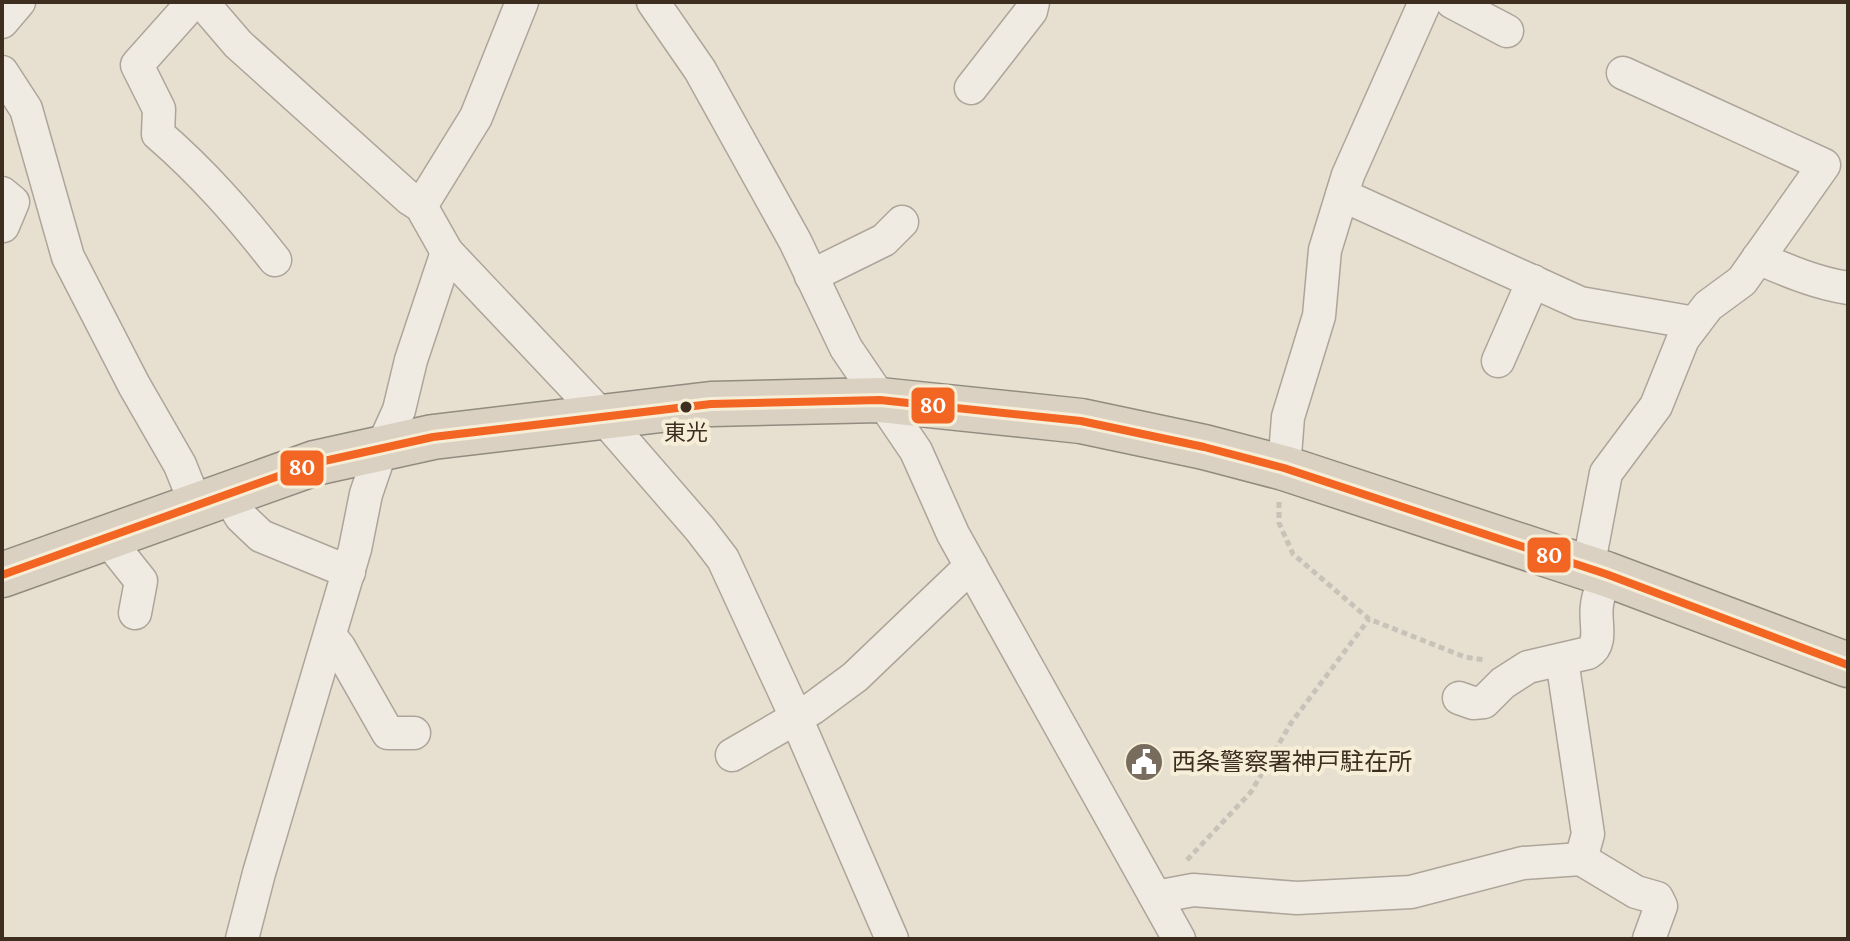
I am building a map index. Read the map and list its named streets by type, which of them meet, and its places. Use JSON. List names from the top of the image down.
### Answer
{
  "places": {
    "other": ["東光"],
    "public building": ["西条警察署神戸駐在所"]
  },
  "lines": ["transit line 80"]
}
